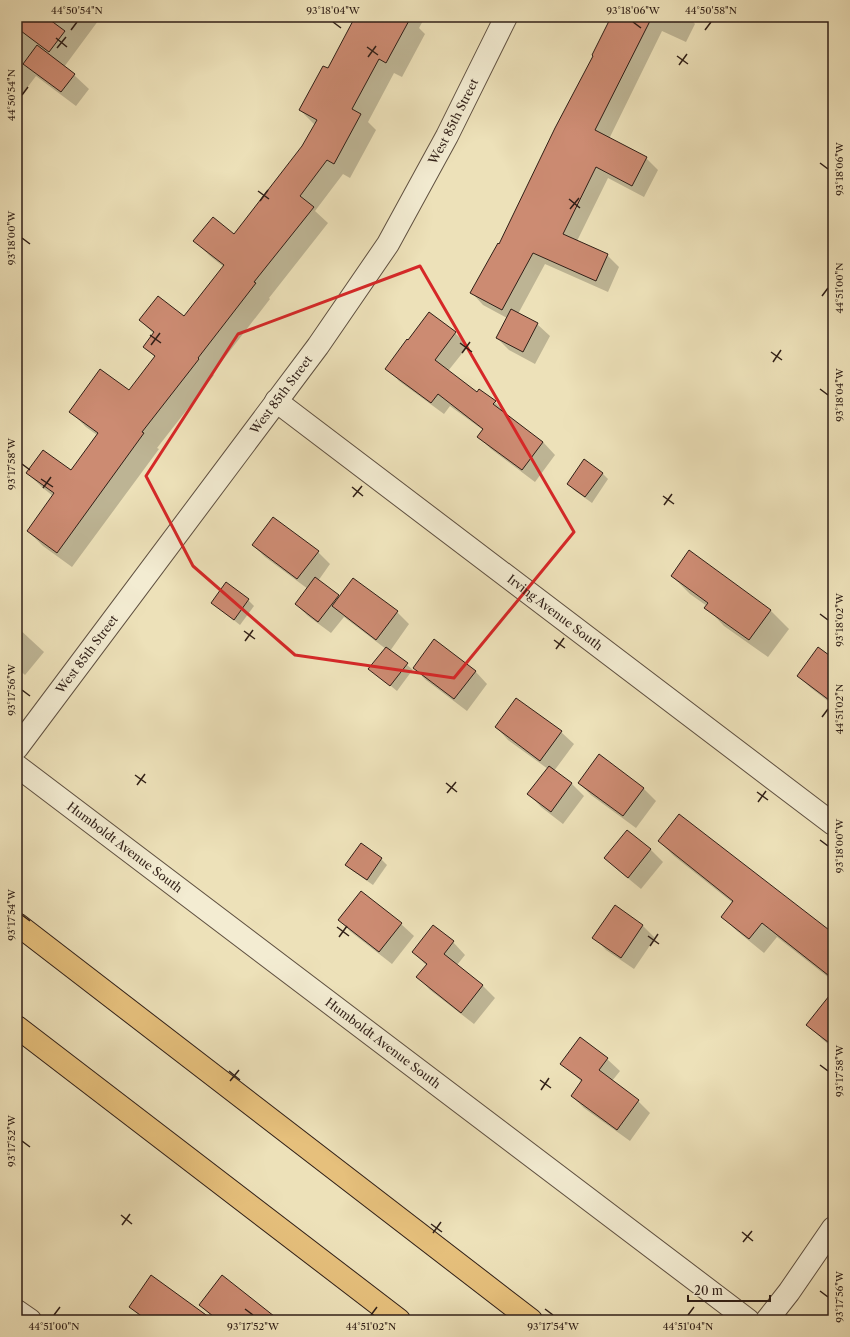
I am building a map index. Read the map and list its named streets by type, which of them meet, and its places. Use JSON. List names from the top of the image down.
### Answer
{
  "streets": {
    "street": ["West 85th Street", "Irving Avenue South", "Humboldt Avenue South"]
  },
  "crossings": [
    ["West 85th Street", "Irving Avenue South"]
  ],
  "scale_bar": "20 m",
  "coordinates": [
    "44°50'54\"N",
    "93°18'04\"W",
    "93°18'06\"W",
    "44°50'58\"N",
    "93°18'00\"W",
    "44°51'00\"N",
    "93°17'58\"W",
    "93°18'02\"W",
    "93°17'56\"W",
    "44°51'02\"N",
    "93°17'54\"W",
    "93°17'52\"W",
    "44°51'04\"N"
  ]
}
